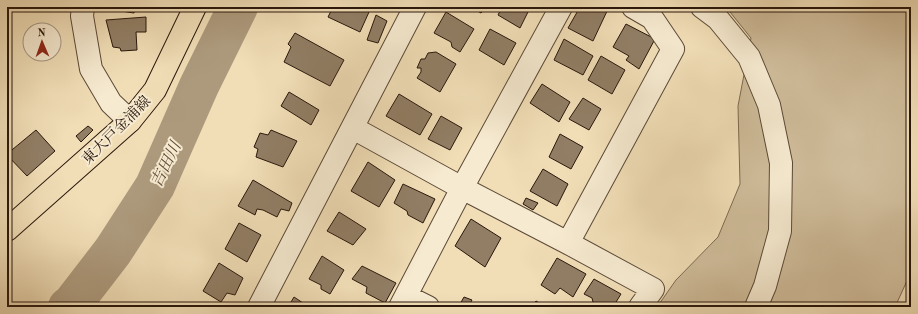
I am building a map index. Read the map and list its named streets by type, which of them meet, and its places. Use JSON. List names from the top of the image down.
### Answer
{
  "streets": {
    "main road": ["東大戸金浦線"]
  },
  "water": ["吉田川"],
  "north": "top"
}
